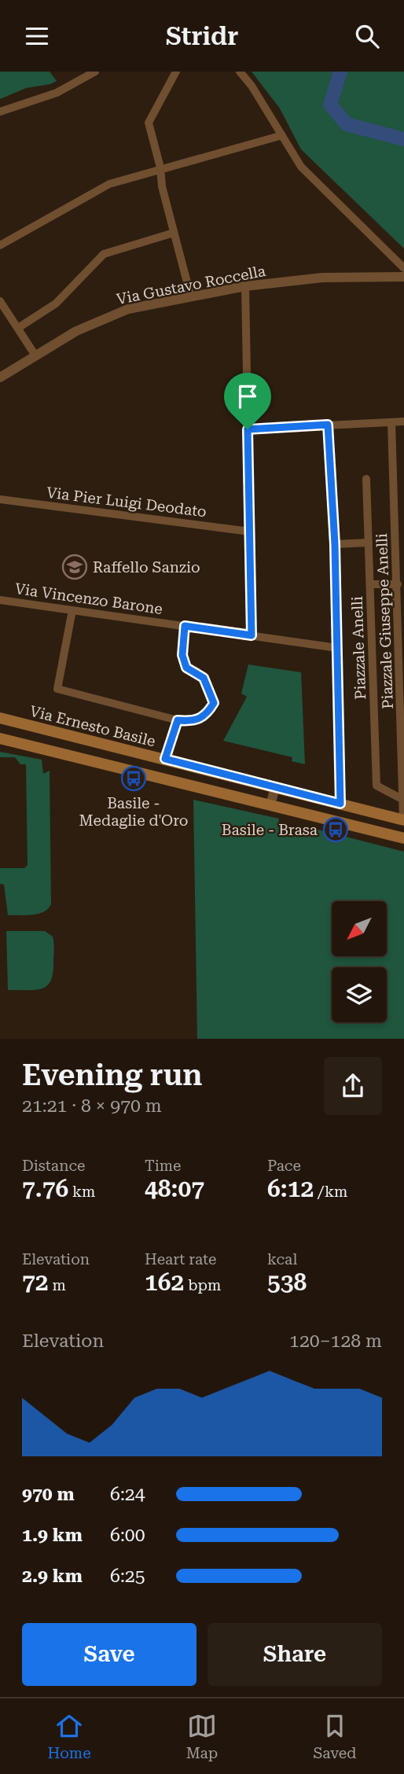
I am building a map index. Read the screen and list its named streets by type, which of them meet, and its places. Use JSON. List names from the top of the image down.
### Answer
{
  "streets": {
    "main road": ["Via Ernesto Basile"],
    "street": [
      "Via Gustavo Roccella",
      "Via Pier Luigi Deodato",
      "Via Vincenzo Barone",
      "Piazzale Giuseppe Anelli",
      "Piazzale Anelli"
    ]
  },
  "crossings": [
    ["Piazzale Giuseppe Anelli", "Piazzale Anelli"],
    ["Piazzale Giuseppe Anelli", "Via Ernesto Basile"]
  ],
  "places": {
    "school or university": ["Raffello Sanzio"],
    "bus stop": ["Basile - Medaglie d'Oro", "Basile - Brasa"]
  },
  "north": "bottom left",
  "page": {
    "header": "Stridr",
    "heading": ["Evening run", "21:21 · 8 × 970 m"],
    "stats": [
      ["Distance", "7.76 km"],
      ["Time", "48:07"],
      ["Pace", "6:12 /km"],
      ["Elevation", "72 m"],
      ["Heart rate", "162 bpm"],
      ["kcal", "538"]
    ],
    "chart": ["Elevation", "120–128 m"],
    "list": [
      {
        "name": "970 m",
        "note": "6:24"
      },
      {
        "name": "1.9 km",
        "note": "6:00"
      },
      {
        "name": "2.9 km",
        "note": "6:25"
      }
    ],
    "buttons": ["Save", "Share"],
    "tabs": ["Home", "Map", "Saved"]
  }
}
